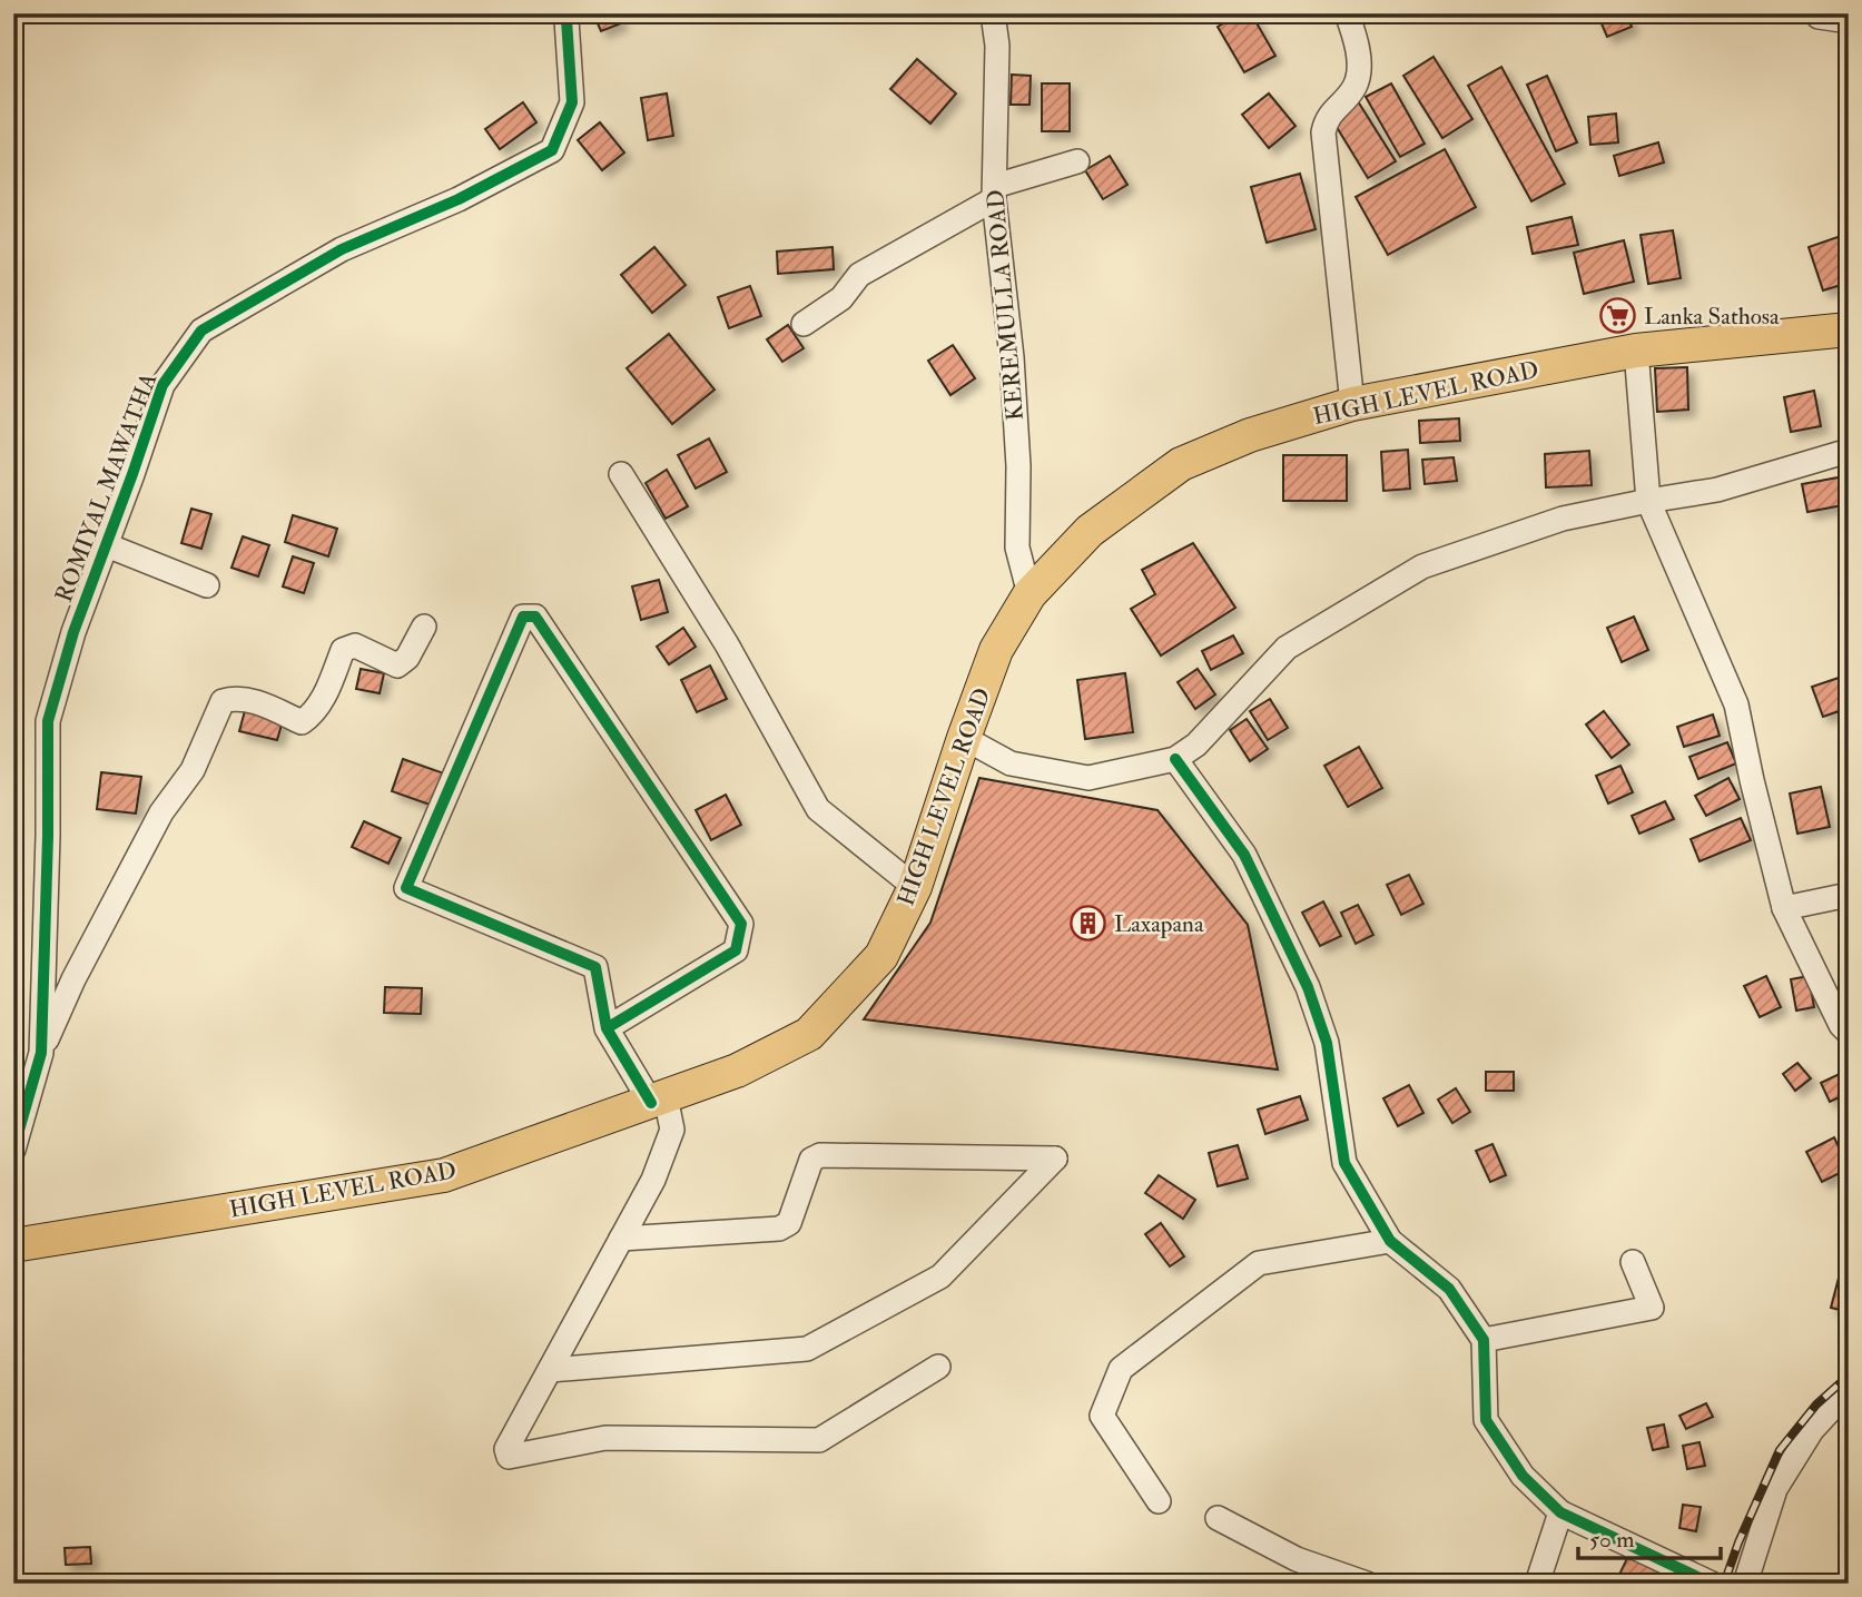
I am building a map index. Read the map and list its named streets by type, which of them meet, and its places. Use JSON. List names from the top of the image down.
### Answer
{
  "streets": {
    "highway": ["HIGH LEVEL ROAD"],
    "street": ["KEREMULLA ROAD", "ROMIYAL MAWATHA"]
  },
  "crossings": [
    ["KEREMULLA ROAD", "HIGH LEVEL ROAD"]
  ],
  "places": {
    "supermarket": ["Lanka Sathosa"],
    "building": ["Laxapana"]
  },
  "scale_bar": "50 m"
}
